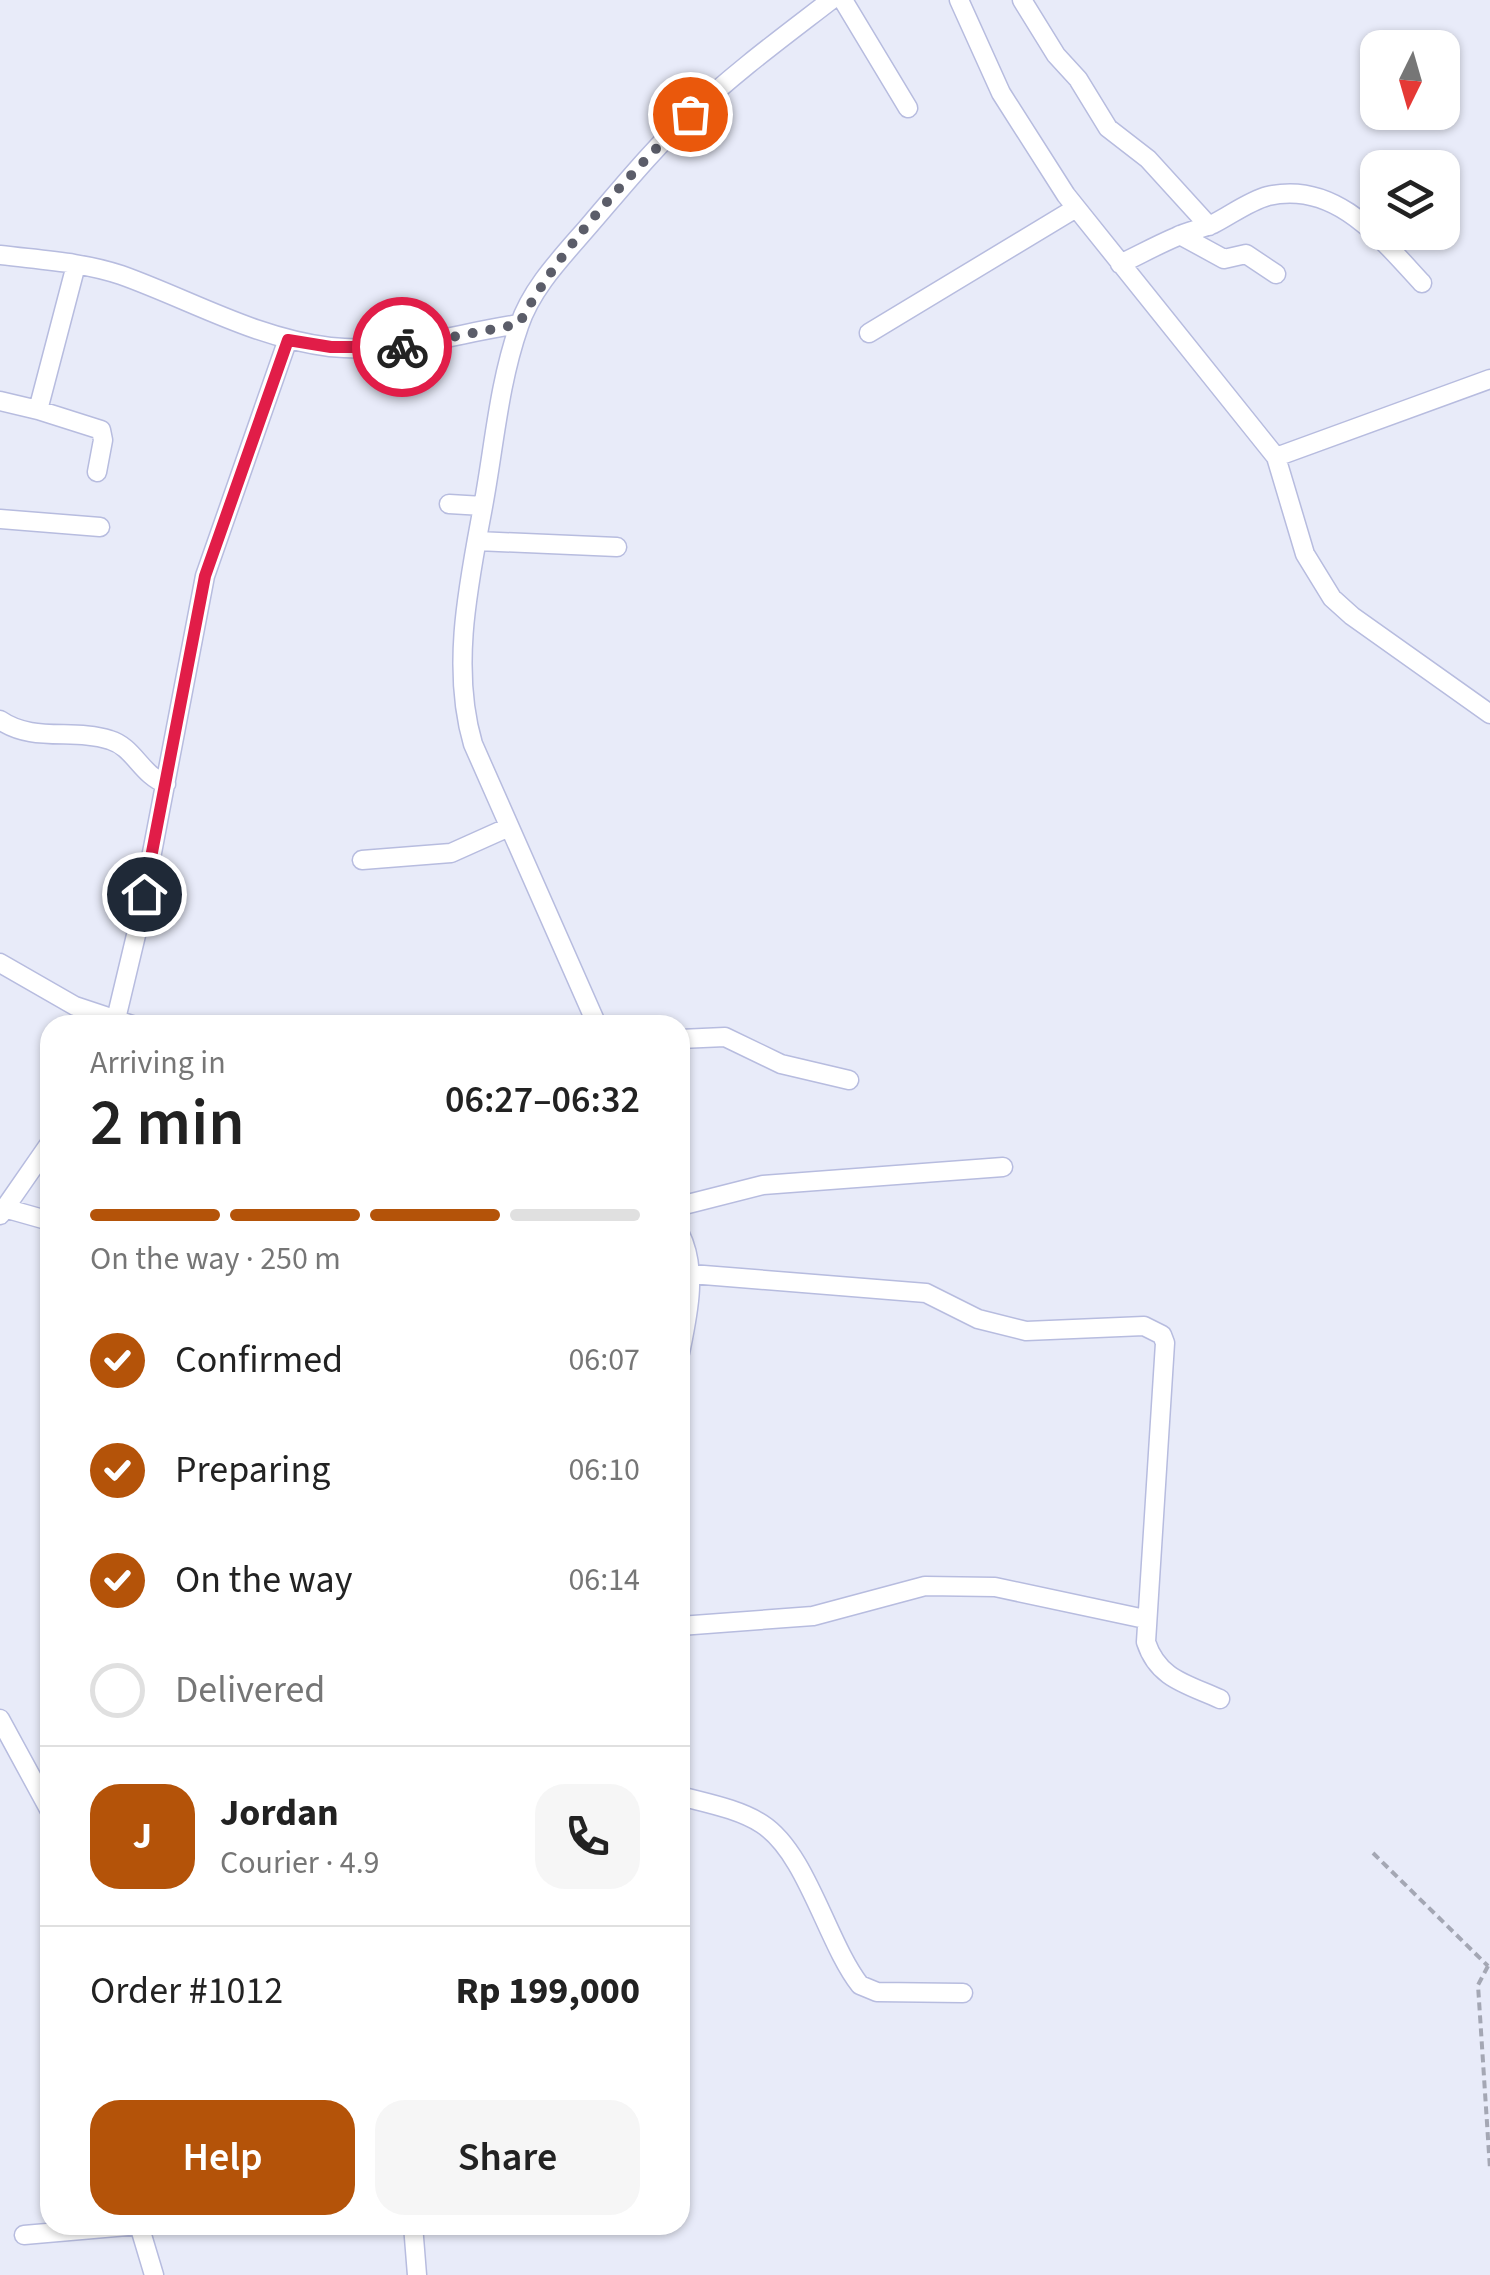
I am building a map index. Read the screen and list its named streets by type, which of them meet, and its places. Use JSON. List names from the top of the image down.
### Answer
{
  "north": "bottom",
  "page": {
    "heading": ["2 min", "Arriving in", "06:27–06:32"],
    "panel": [
      "Jordan",
      "Courier · 4.9",
      "Order #1012",
      "Rp 199,000"
    ],
    "bar": "On the way · 250 m",
    "list": [
      ["Confirmed", "06:07"],
      ["Preparing", "06:10"],
      ["On the way", "06:14"],
      "Delivered"
    ],
    "round": "J",
    "buttons": ["Help", "Share"]
  }
}
